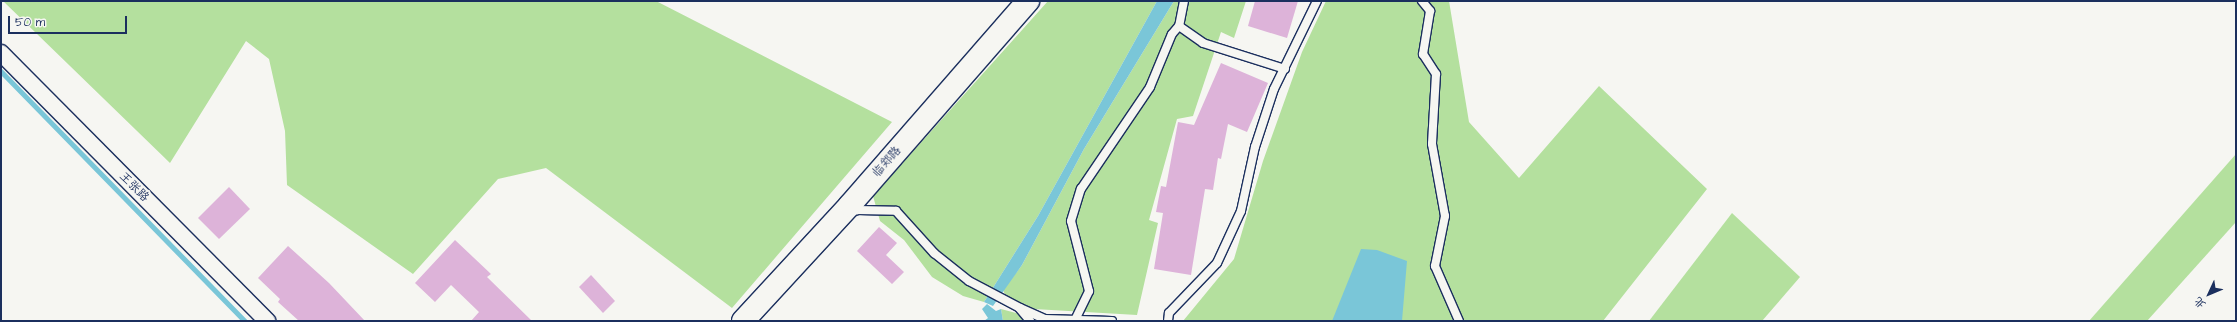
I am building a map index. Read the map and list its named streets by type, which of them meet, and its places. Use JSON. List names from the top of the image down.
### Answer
{
  "streets": {
    "main road": ["临郑路"],
    "street": ["王张路"]
  },
  "scale_bar": "50 m",
  "north": "bottom left"
}
